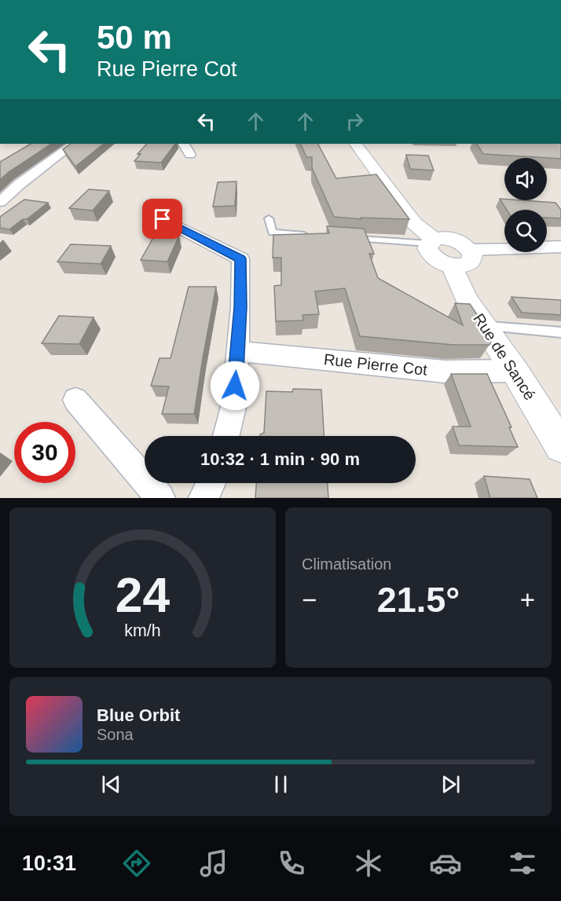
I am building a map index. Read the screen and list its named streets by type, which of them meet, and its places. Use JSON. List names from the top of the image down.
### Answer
{
  "streets": {
    "street": ["Rue de Sancé", "Rue Pierre Cot"]
  },
  "crossings": [
    ["Rue de Sancé", "Rue Pierre Cot"]
  ],
  "page": {
    "turn": ["50 m", "Rue Pierre Cot"],
    "limit": "30",
    "trip": "10:32 · 1 min · 90 m",
    "tile": "Climatisation",
    "heat": ["−", "21.5°", "+"],
    "song": ["Blue Orbit", "Sona"],
    "tabs": "10:31",
    "gauge": ["24", "km/h"]
  }
}
